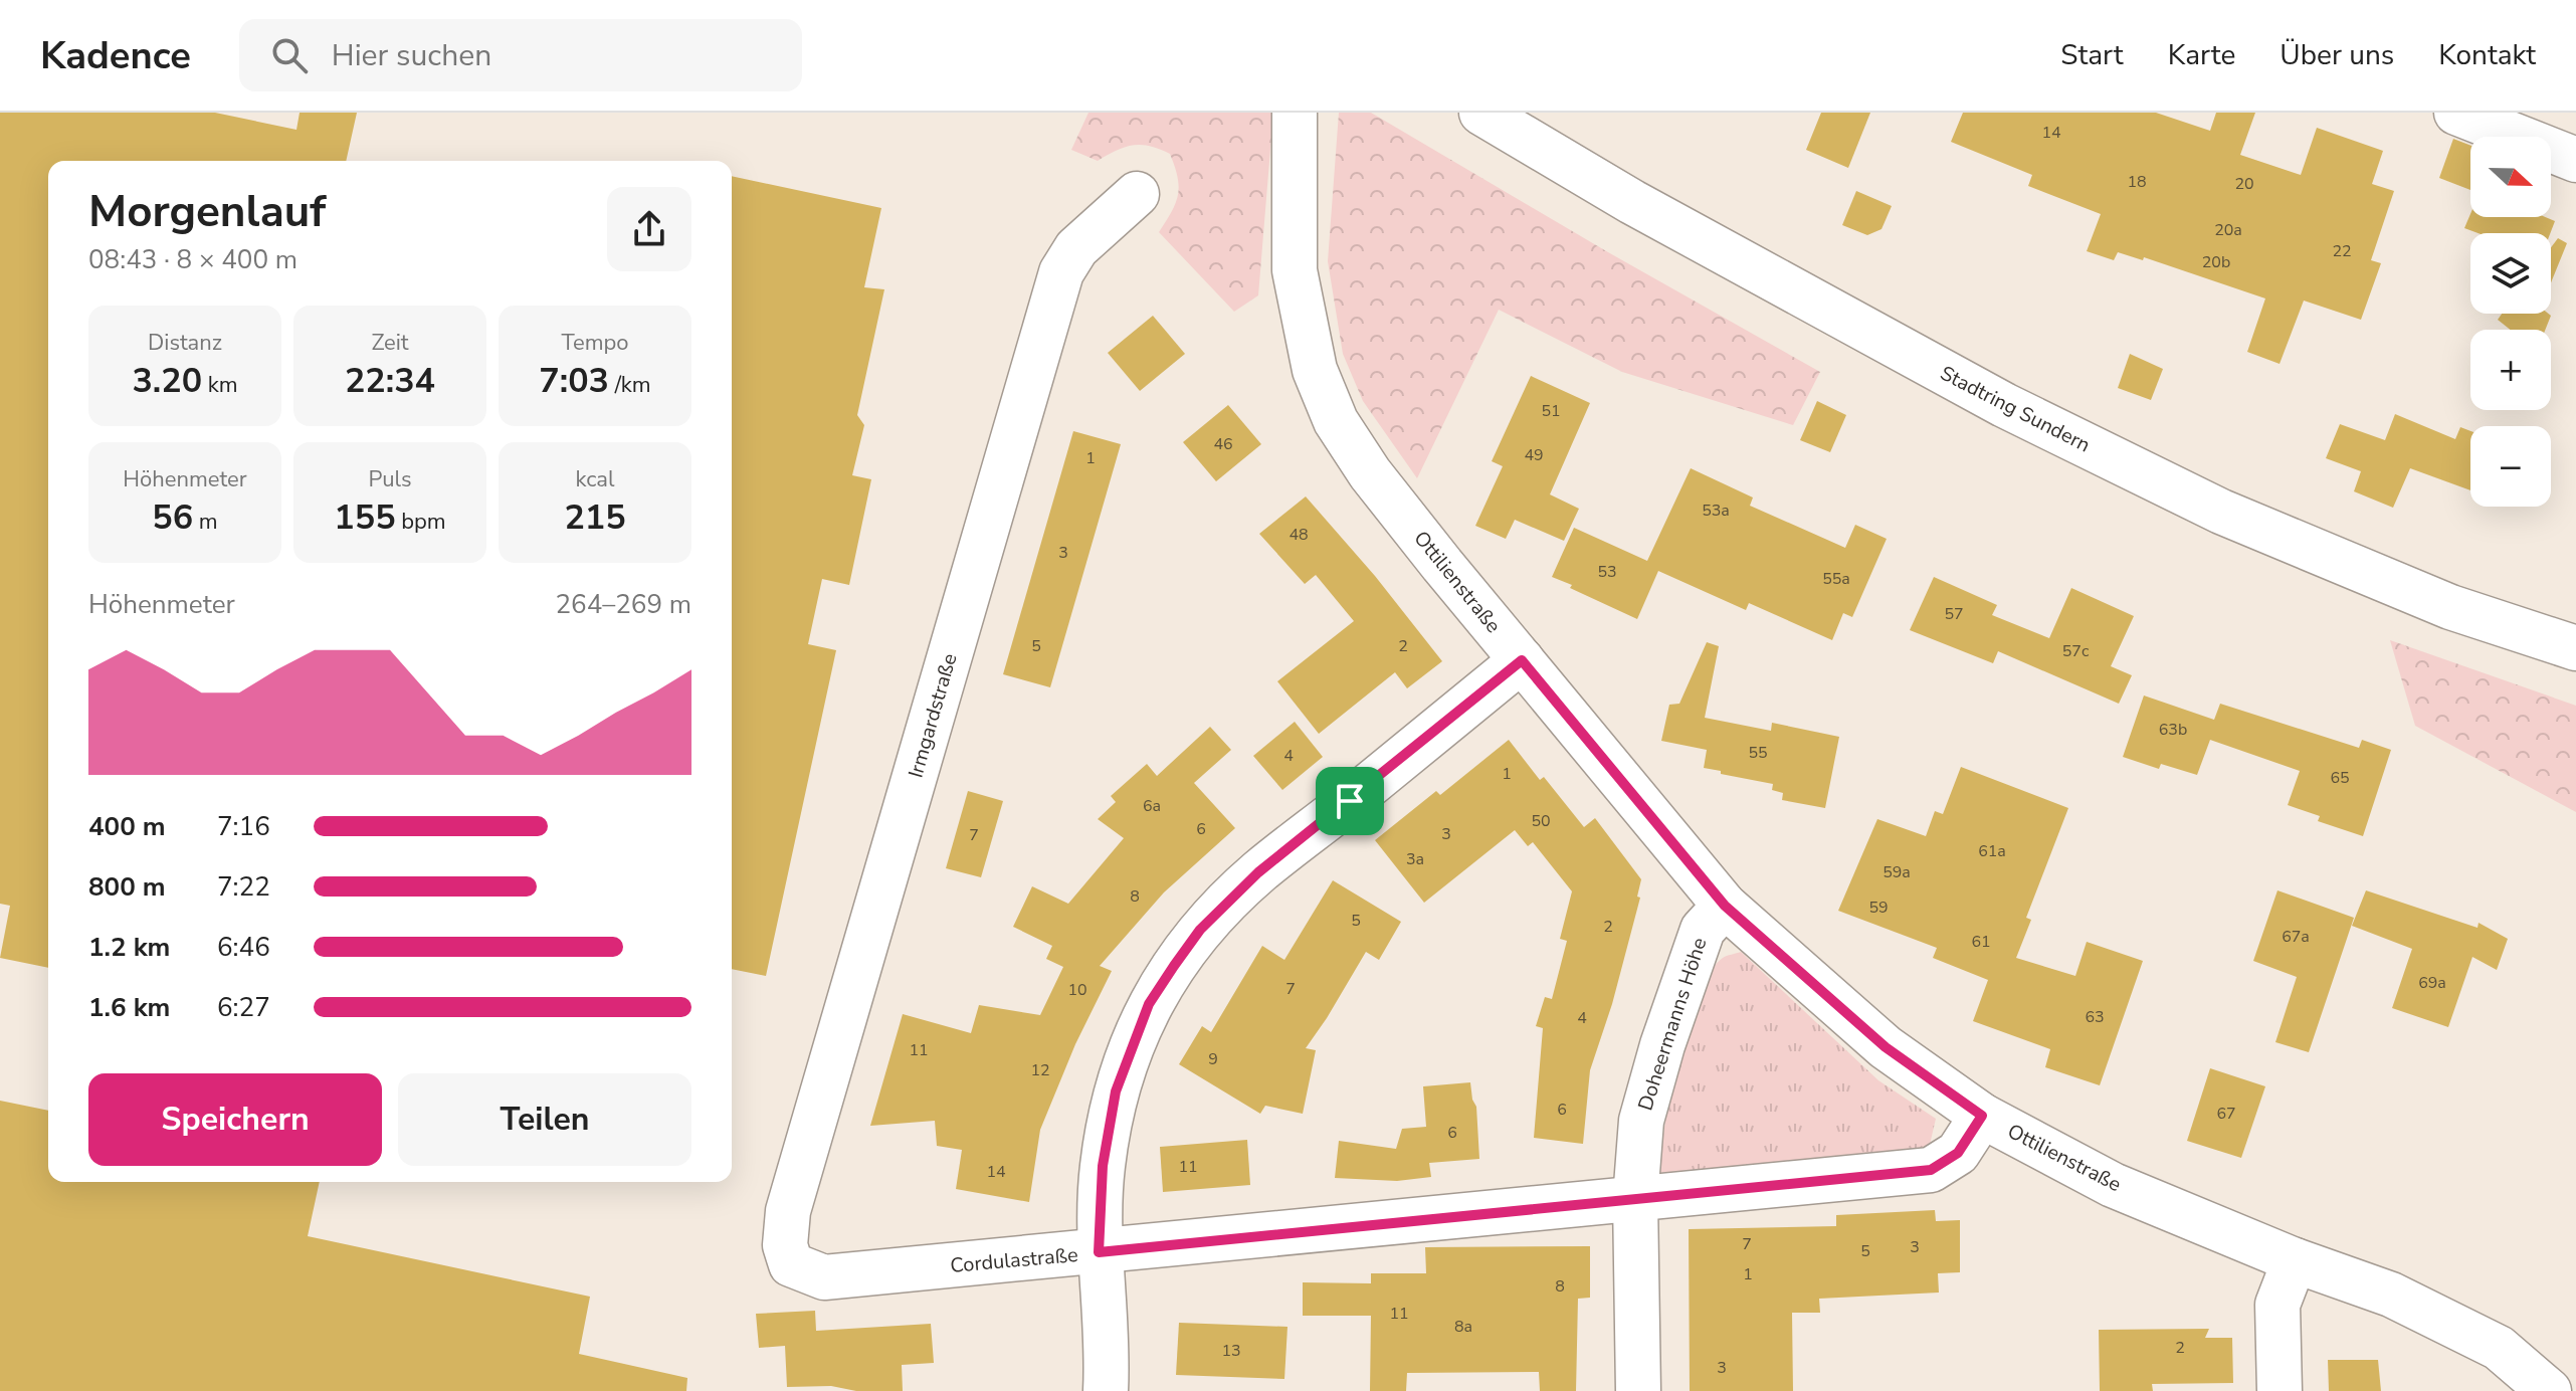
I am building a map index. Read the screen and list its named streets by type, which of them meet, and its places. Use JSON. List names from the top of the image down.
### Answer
{
  "streets": {
    "street": [
      "Stadtring Sundern",
      "Ottilienstraße",
      "Irmgardstraße",
      "Doheermanns Höhe",
      "Cordulastraße"
    ]
  },
  "crossings": [
    ["Ottilienstraße", "Doheermanns Höhe"],
    ["Ottilienstraße", "Cordulastraße"],
    ["Irmgardstraße", "Cordulastraße"],
    ["Doheermanns Höhe", "Cordulastraße"]
  ],
  "house_numbers": [
    "14",
    "18",
    "20",
    "20a",
    "22",
    "20b",
    "51",
    "46",
    "49",
    "1",
    "53a",
    "48",
    "3",
    "53",
    "55a",
    "57",
    "5",
    "2",
    "57c",
    "63b",
    "55",
    "4",
    "1",
    "65",
    "6a",
    "50",
    "6",
    "3",
    "7",
    "61a",
    "3a",
    "59a",
    "8",
    "59",
    "5",
    "2",
    "67a",
    "61",
    "69a",
    "7",
    "10",
    "63",
    "4",
    "11",
    "9",
    "12",
    "6",
    "67",
    "6",
    "11",
    "14",
    "7",
    "3",
    "5",
    "1",
    "8",
    "11",
    "8a",
    "2",
    "13",
    "3"
  ],
  "north": "right",
  "page": {
    "header": "Kadence",
    "search": "Hier suchen",
    "nav": [
      "Start",
      "Karte",
      "Über uns",
      "Kontakt"
    ],
    "map_buttons": ["+", "−"],
    "heading": ["Morgenlauf", "08:43 · 8 × 400 m"],
    "stats": [
      ["Distanz", "3.20 km"],
      ["Zeit", "22:34"],
      ["Tempo", "7:03 /km"],
      ["Höhenmeter", "56 m"],
      ["Puls", "155 bpm"],
      ["kcal", "215"]
    ],
    "chart": ["Höhenmeter", "264–269 m"],
    "list": [
      {
        "name": "400 m",
        "note": "7:16"
      },
      {
        "name": "800 m",
        "note": "7:22"
      },
      {
        "name": "1.2 km",
        "note": "6:46"
      },
      {
        "name": "1.6 km",
        "note": "6:27"
      }
    ],
    "buttons": ["Speichern", "Teilen"]
  }
}
